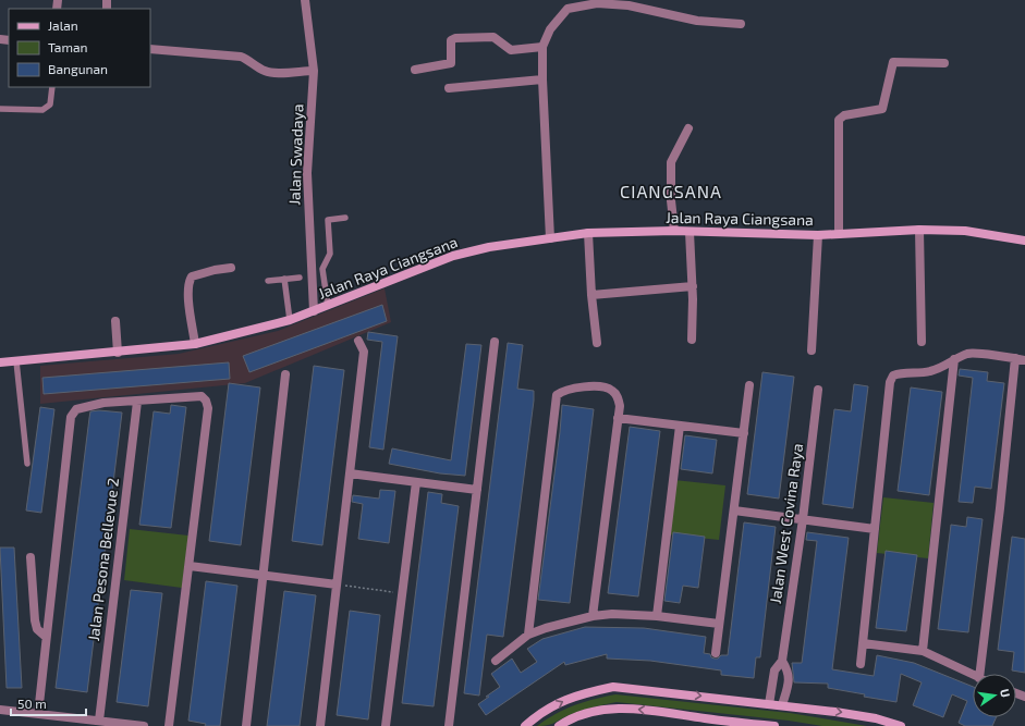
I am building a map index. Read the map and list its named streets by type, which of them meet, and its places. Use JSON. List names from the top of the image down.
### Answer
{
  "streets": {
    "main road": ["Jalan Raya Ciangsana"],
    "street": ["Jalan Swadaya", "Jalan West Covina Raya", "Jalan Pesona Bellevue 2"]
  },
  "crossings": [
    ["Jalan Swadaya", "Jalan Raya Ciangsana"]
  ],
  "districts": ["CIANGSANA"],
  "legend": ["Jalan", "Taman", "Bangunan"],
  "scale_bar": "50 m",
  "north": "right"
}
